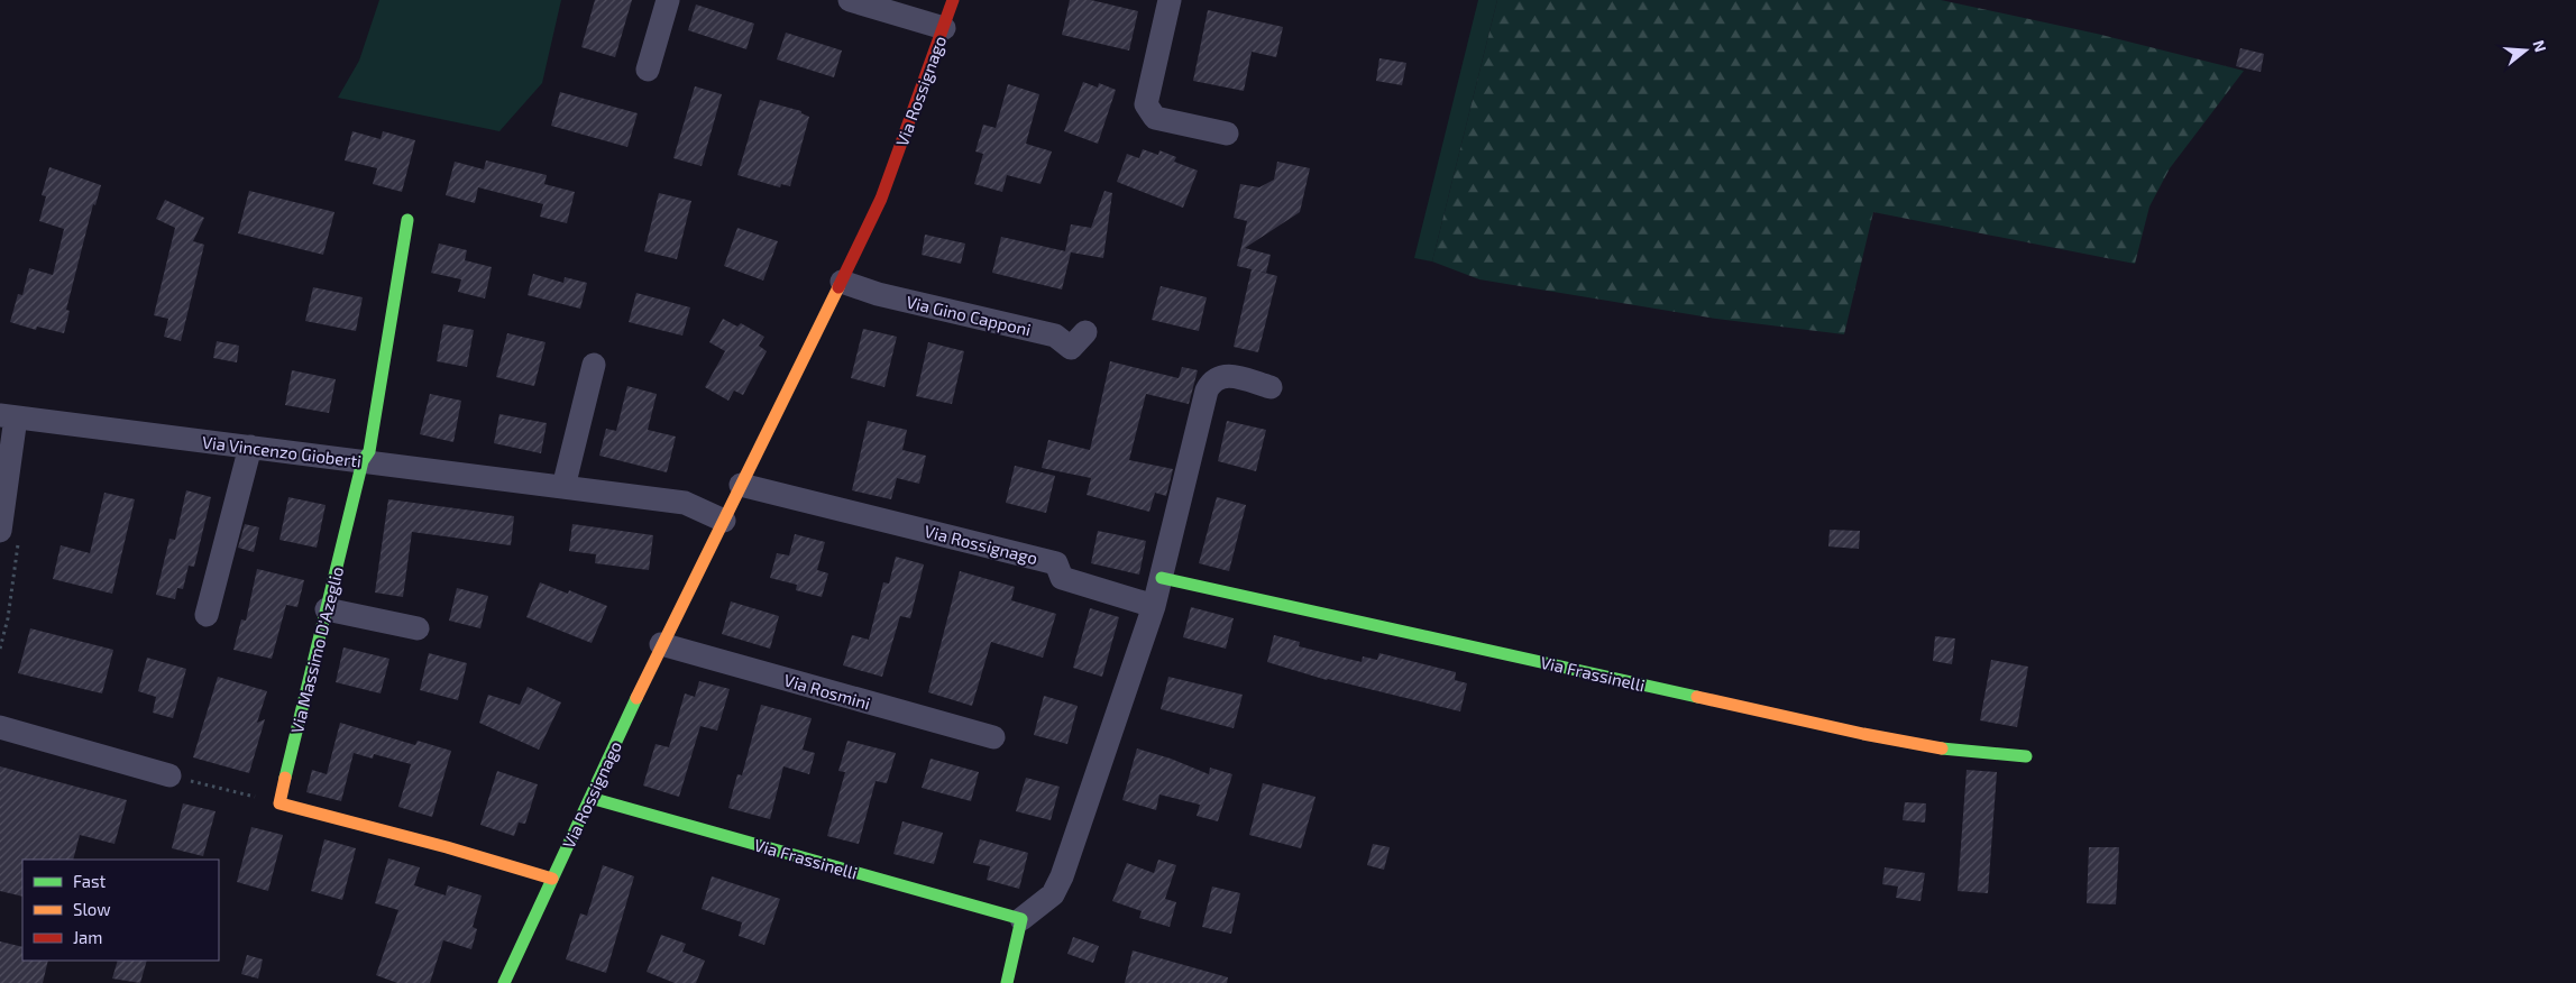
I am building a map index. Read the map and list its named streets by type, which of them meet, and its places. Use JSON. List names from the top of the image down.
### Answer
{
  "streets": {
    "street": [
      "Via Rossignago",
      "Via Gino Capponi",
      "Via Vincenzo Gioberti",
      "Via Massimo D'Azeglio",
      "Via Frassinelli",
      "Via Rosmini"
    ]
  },
  "crossings": [
    ["Via Rossignago", "Via Gino Capponi"],
    ["Via Rossignago", "Via Vincenzo Gioberti"],
    ["Via Rossignago", "Via Frassinelli"],
    ["Via Rossignago", "Via Rosmini"],
    ["Via Vincenzo Gioberti", "Via Massimo D'Azeglio"]
  ],
  "legend": ["Fast", "Slow", "Jam"],
  "north": "right"
}
